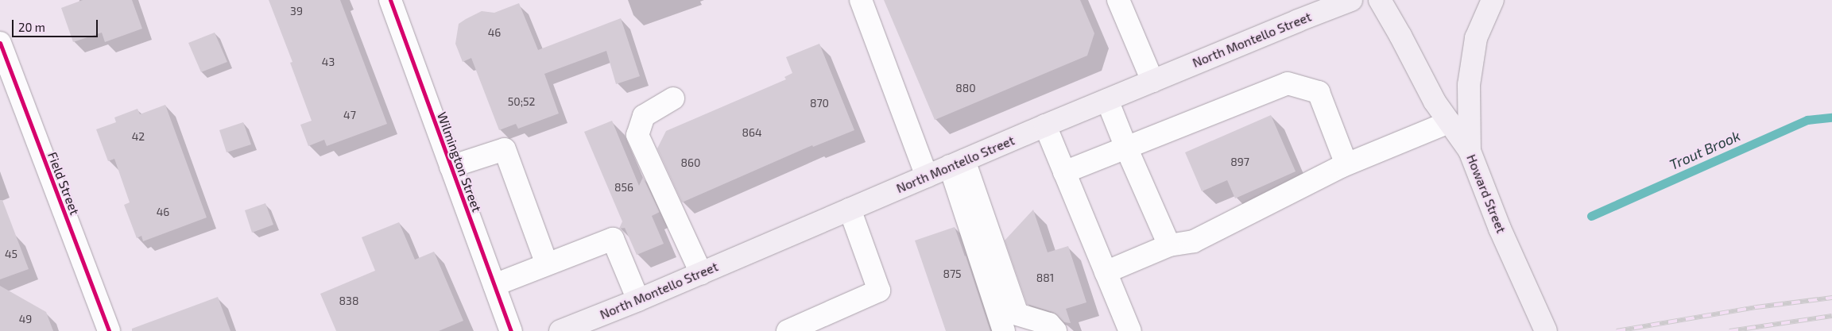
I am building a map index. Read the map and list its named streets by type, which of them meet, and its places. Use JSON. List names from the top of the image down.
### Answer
{
  "streets": {
    "main road": ["North Montello Street", "Howard Street"],
    "street": ["Wilmington Street", "Field Street"]
  },
  "water": ["Trout Brook"],
  "house_numbers": [
    "39",
    "46",
    "43",
    "880",
    "50;52",
    "870",
    "47",
    "864",
    "42",
    "897",
    "860",
    "856",
    "46",
    "45",
    "875",
    "881",
    "838",
    "49"
  ],
  "scale_bar": "20 m"
}
